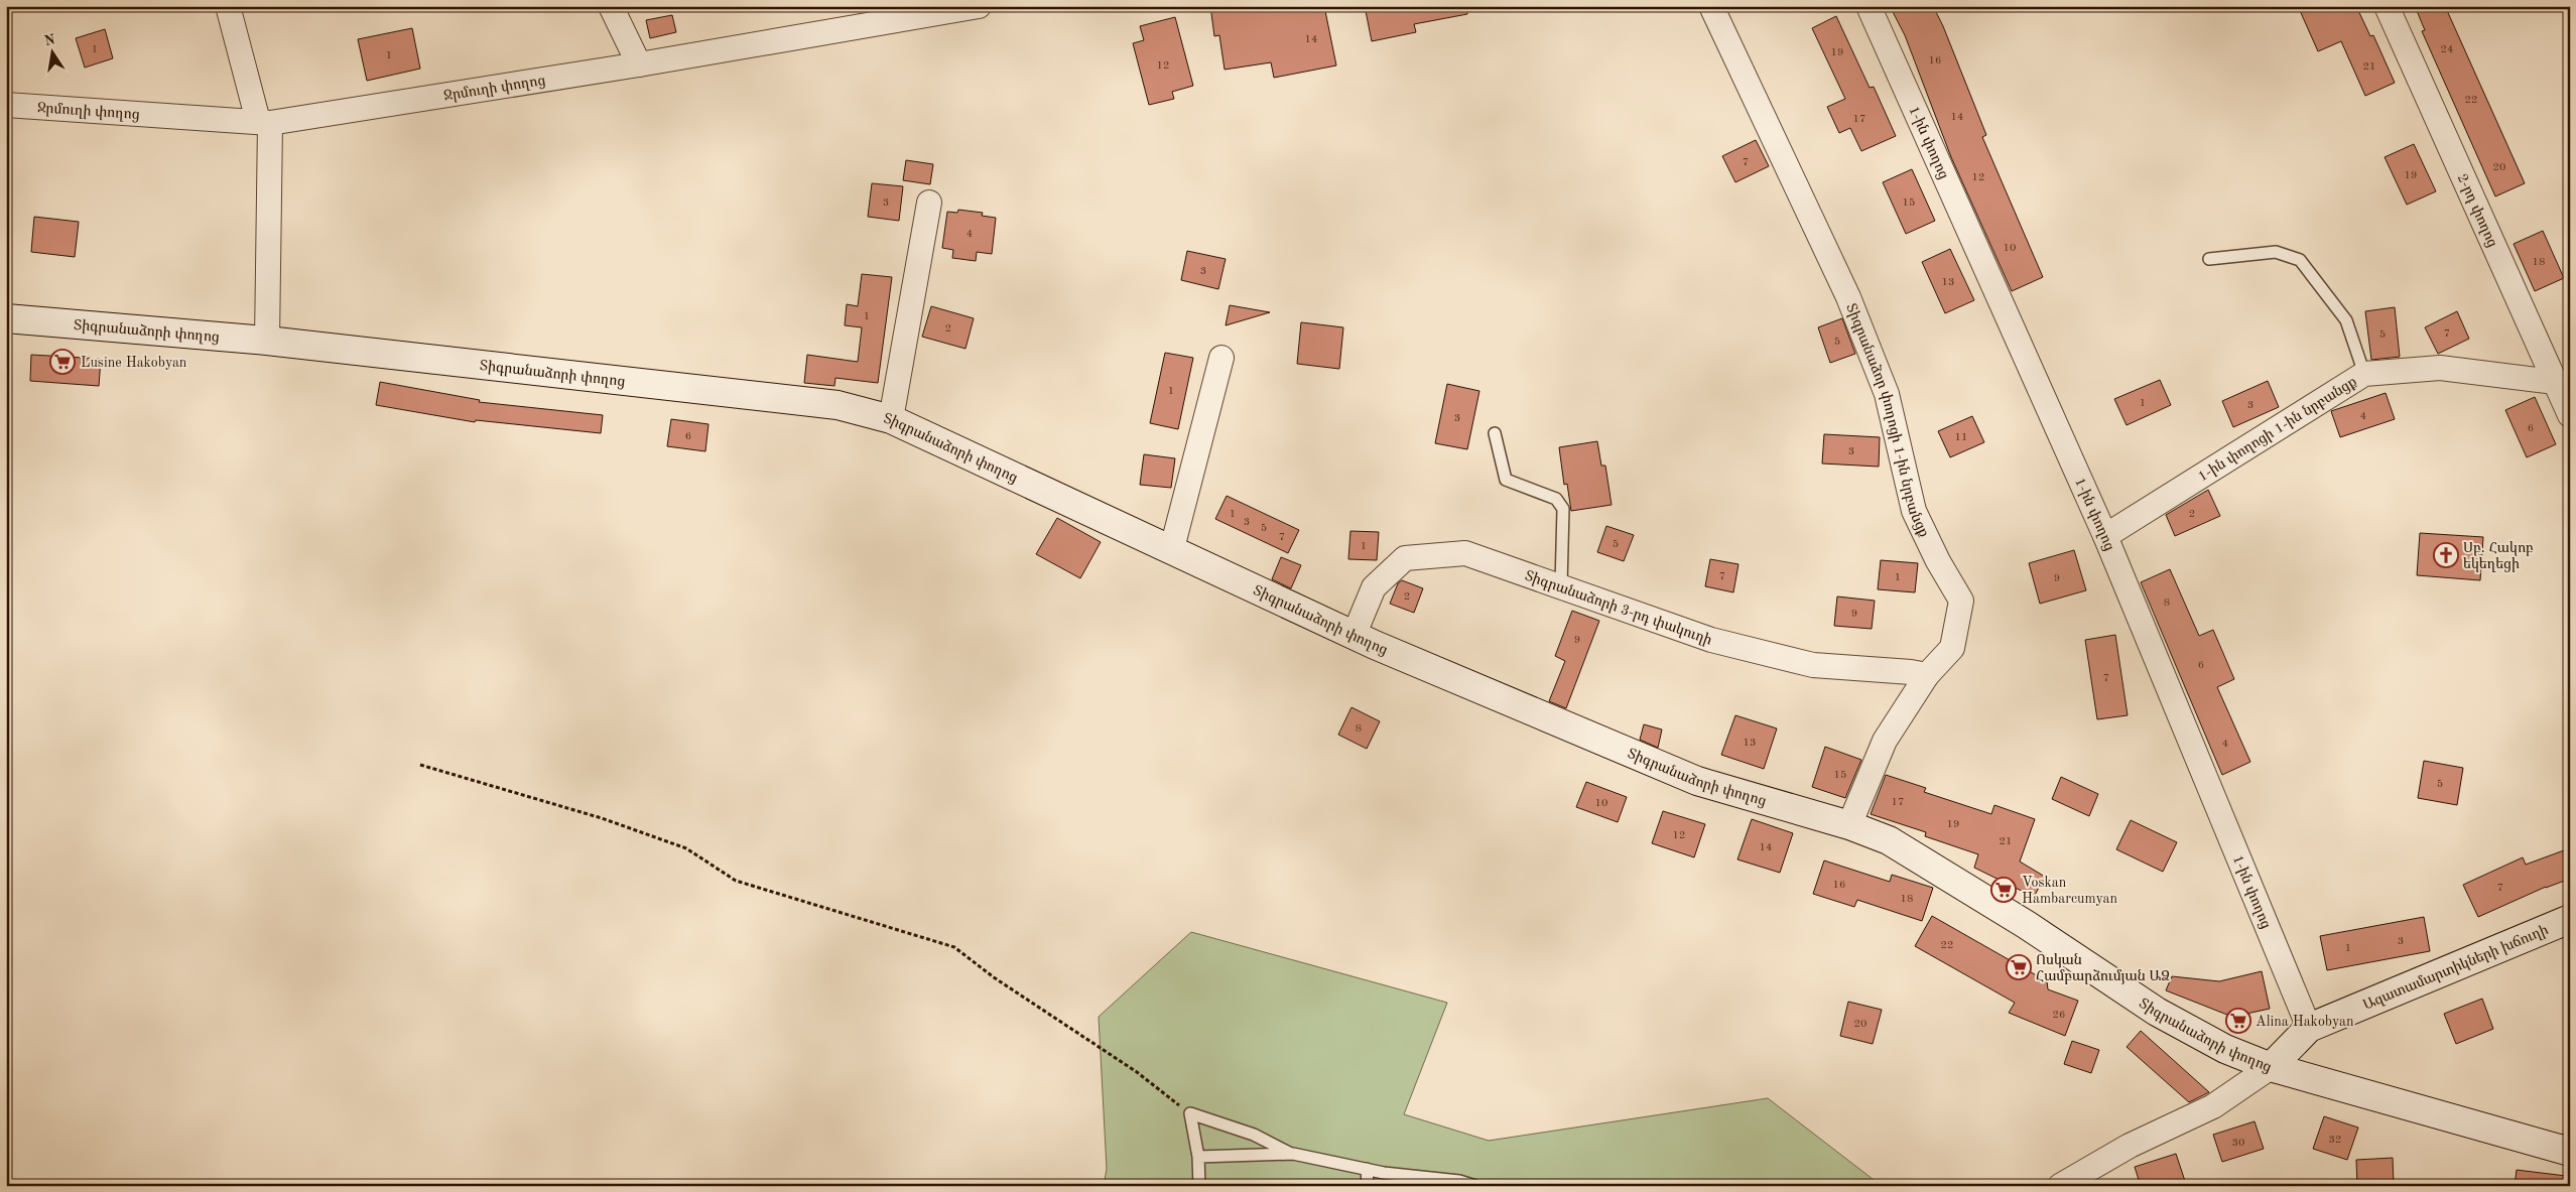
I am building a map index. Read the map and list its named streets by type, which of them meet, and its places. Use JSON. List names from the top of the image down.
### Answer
{
  "streets": {
    "main road": ["Տիգրանաձորի փողոց", "Ազատամարտիկների խճուղի"],
    "street": [
      "Ջրմուղի փողոց",
      "1-ին փողոց",
      "2-րդ փողոց",
      "Տիգրանաձոր փողոցի 1-ին նրբանցք",
      "1-ին փողոցի 1-ին նրբանցք",
      "Տիգրանաձորի 3-րդ փակուղի"
    ]
  },
  "crossings": [
    ["1-ին փողոց", "1-ին փողոցի 1-ին նրբանցք"],
    ["1-ին փողոց", "Ազատամարտիկների խճուղի"],
    ["2-րդ փողոց", "1-ին փողոցի 1-ին նրբանցք"],
    ["Տիգրանաձորի փողոց", "Տիգրանաձոր փողոցի 1-ին նրբանցք"],
    ["Տիգրանաձորի փողոց", "Տիգրանաձորի 3-րդ փակուղի"],
    ["Տիգրանաձորի փողոց", "Ազատամարտիկների խճուղի"],
    ["Տիգրանաձոր փողոցի 1-ին նրբանցք", "Տիգրանաձորի 3-րդ փակուղի"]
  ],
  "places": {
    "supermarket": [
      "Lusine Hakobyan",
      "Voskan Hambarcumyan",
      "Ոսկան Համբարձումյան ԱՁ",
      "Alina Hakobyan"
    ],
    "church": ["Սբ. Հակոբ եկեղեցի"]
  },
  "house_numbers": [
    "14",
    "1",
    "24",
    "19",
    "1",
    "16",
    "12",
    "21",
    "22",
    "14",
    "17",
    "7",
    "20",
    "19",
    "12",
    "3",
    "15",
    "4",
    "10",
    "18",
    "3",
    "13",
    "1",
    "2",
    "7",
    "5",
    "5",
    "1",
    "1",
    "3",
    "4",
    "3",
    "6",
    "6",
    "11",
    "3",
    "1",
    "2",
    "3",
    "5",
    "7",
    "5",
    "1",
    "7",
    "1",
    "9",
    "2",
    "8",
    "9",
    "9",
    "6",
    "7",
    "8",
    "13",
    "4",
    "15",
    "5",
    "17",
    "10",
    "19",
    "12",
    "21",
    "14",
    "16",
    "7",
    "18",
    "3",
    "22",
    "1",
    "26",
    "20",
    "32",
    "30"
  ],
  "north": "top"
}
